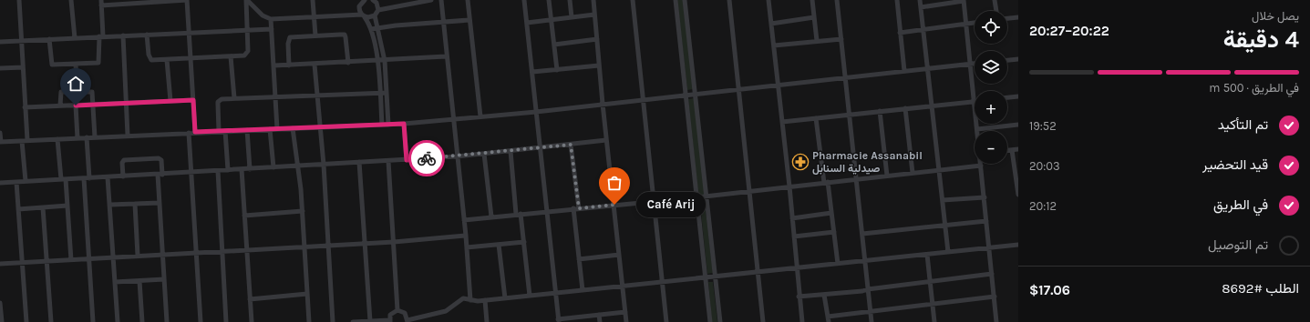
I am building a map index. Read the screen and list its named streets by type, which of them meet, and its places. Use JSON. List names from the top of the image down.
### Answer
{
  "places": {
    "pharmacy": ["Pharmacie Assanabil صيدلية السنابل"],
    "other": ["Café Arij"]
  },
  "page": {
    "heading": ["4 دقيقة", "يصل خلال", "20:22–20:27"],
    "panel": ["الطلب #8692", "$17.06"],
    "map_buttons": ["+", "−"],
    "bar": "في الطريق · 500 m",
    "list": [
      ["تم التأكيد", "19:52"],
      ["قيد التحضير", "20:03"],
      ["في الطريق", "20:12"],
      "تم التوصيل"
    ],
    "bubble": "Café Arij"
  }
}
